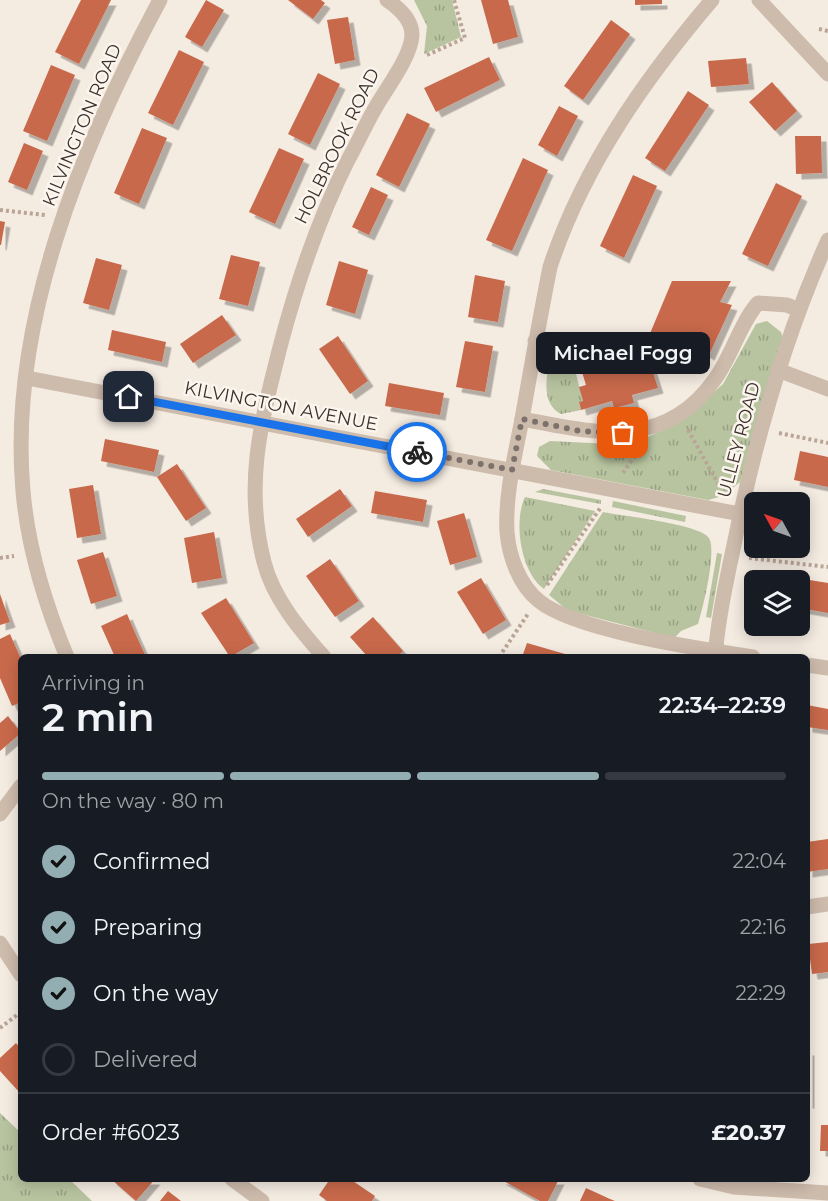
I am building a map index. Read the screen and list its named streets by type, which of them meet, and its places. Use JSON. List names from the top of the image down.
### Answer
{
  "streets": {
    "street": [
      "KILVINGTON ROAD",
      "HOLBROOK ROAD",
      "KILVINGTON AVENUE",
      "ULLEY ROAD"
    ]
  },
  "crossings": [
    ["KILVINGTON ROAD", "KILVINGTON AVENUE"],
    ["HOLBROOK ROAD", "KILVINGTON AVENUE"],
    ["KILVINGTON AVENUE", "ULLEY ROAD"]
  ],
  "places": ["Michael Fogg"],
  "north": "top left",
  "page": {
    "bubble": "Michael Fogg",
    "heading": ["2 min", "Arriving in", "22:34–22:39"],
    "panel": ["Order #6023", "£20.37"],
    "bar": "On the way · 80 m",
    "list": [
      ["Confirmed", "22:04"],
      ["Preparing", "22:16"],
      ["On the way", "22:29"],
      "Delivered"
    ]
  }
}
